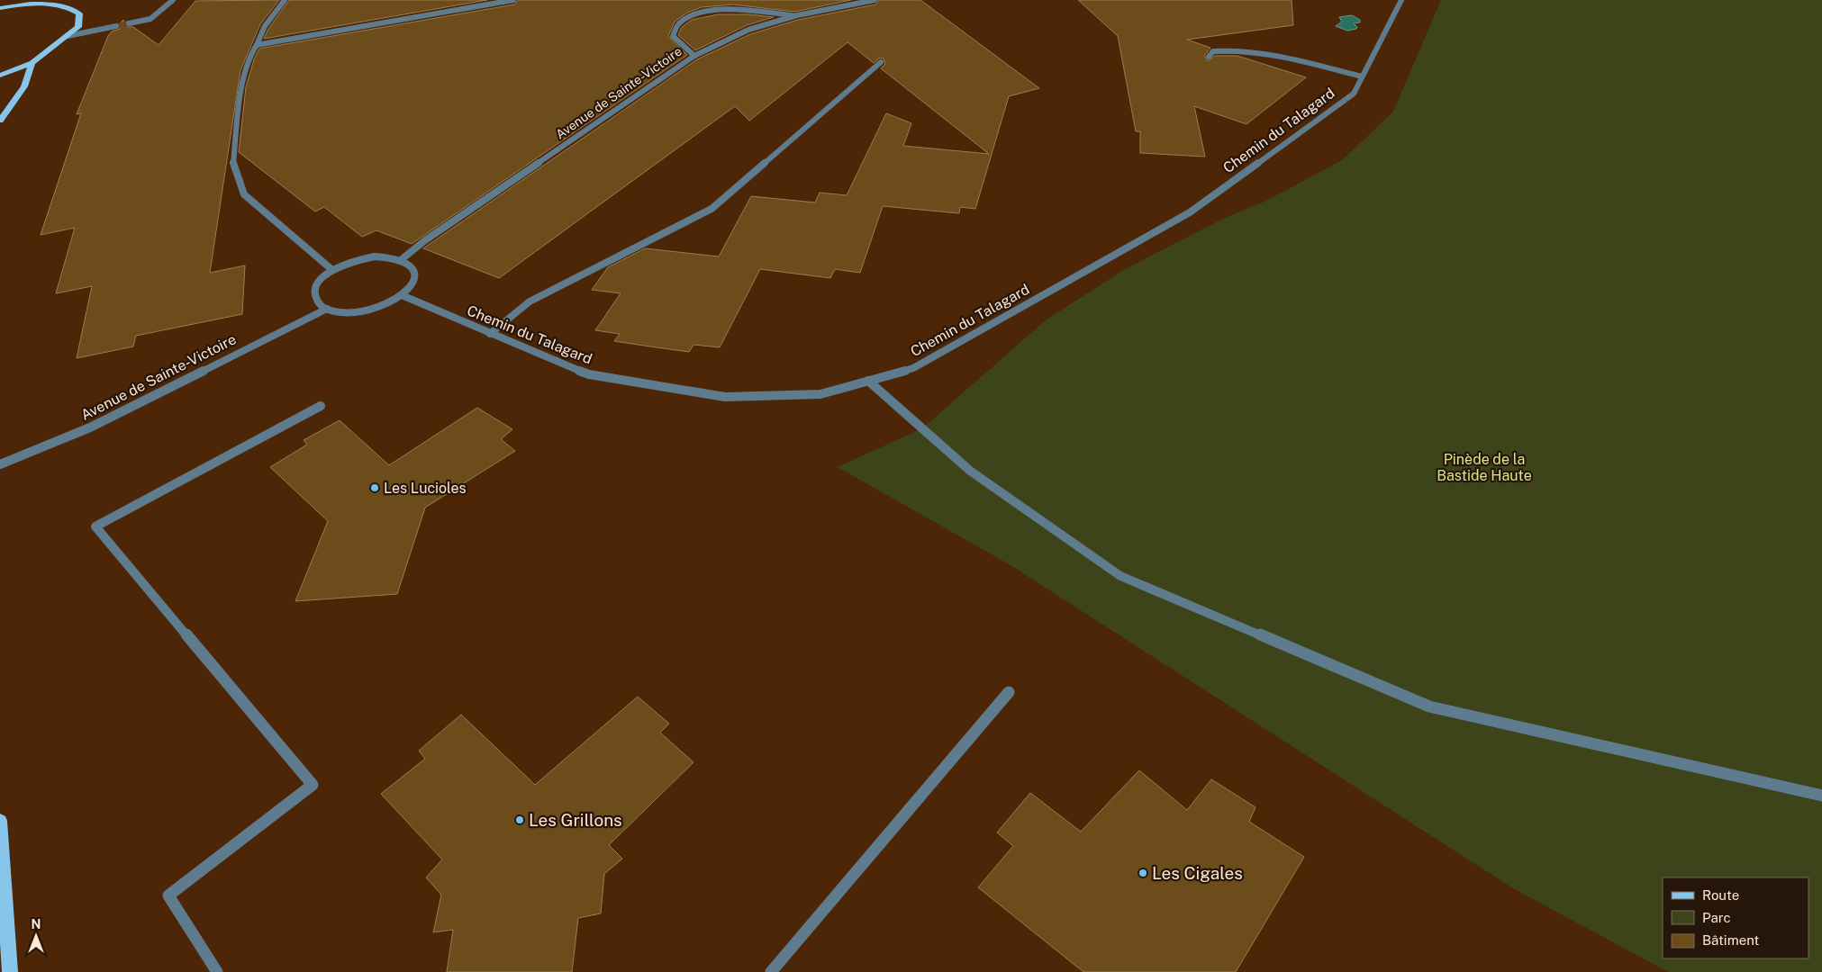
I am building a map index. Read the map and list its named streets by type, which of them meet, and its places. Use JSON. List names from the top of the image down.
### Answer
{
  "streets": {
    "street": ["Avenue de Sainte-Victoire", "Chemin du Talagard"]
  },
  "parks": ["Pinède de la Bastide Haute"],
  "places": ["Les Lucioles", "Les Grillons", "Les Cigales"],
  "legend": ["Route", "Parc", "Bâtiment"],
  "north": "top"
}
